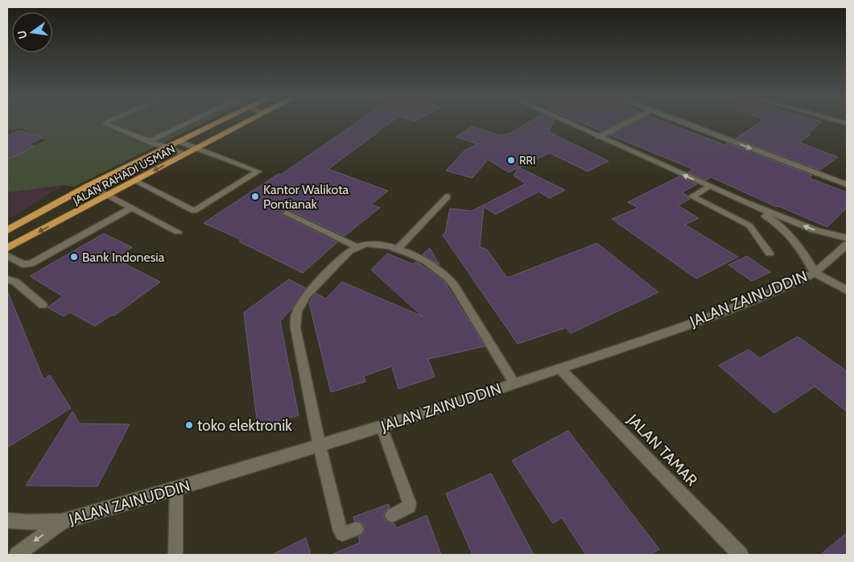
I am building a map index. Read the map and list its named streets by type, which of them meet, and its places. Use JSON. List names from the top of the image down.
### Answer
{
  "streets": {
    "highway": ["JALAN RAHADI USMAN"],
    "street": ["JALAN ZAINUDDIN", "JALAN TAMAR"]
  },
  "crossings": [
    ["JALAN ZAINUDDIN", "JALAN TAMAR"]
  ],
  "places": [
    "RRI",
    "Kantor Walikota Pontianak",
    "Bank Indonesia",
    "toko elektronik"
  ],
  "north": "left"
}
